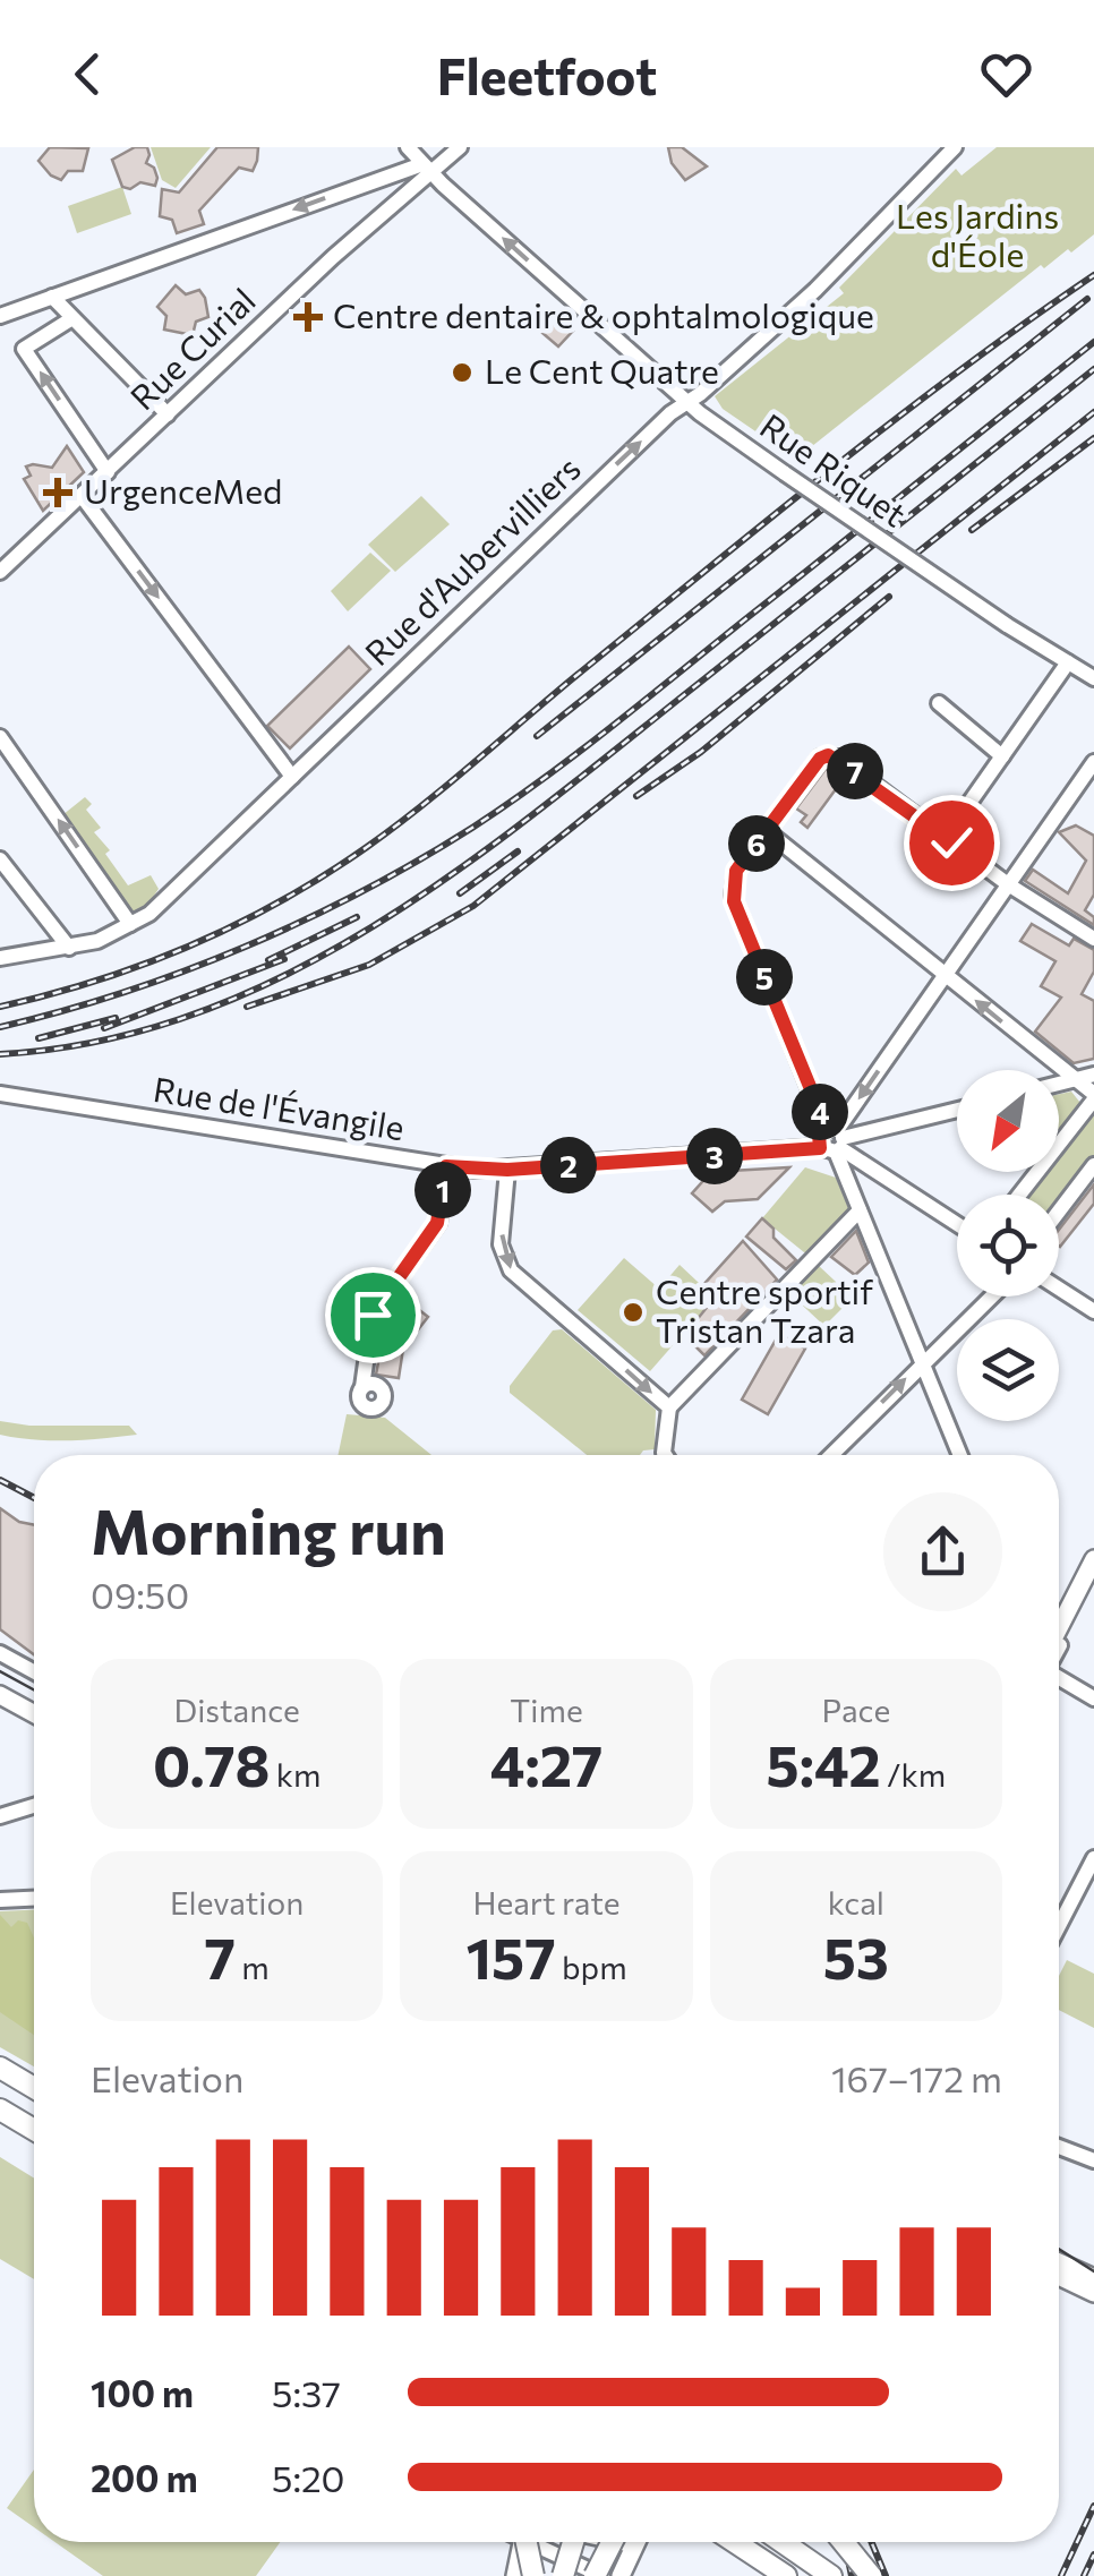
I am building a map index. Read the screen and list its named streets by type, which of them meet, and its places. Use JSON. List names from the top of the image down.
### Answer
{
  "streets": {
    "street": [
      "Rue Curial",
      "Rue Riquet",
      "Rue d'Aubervilliers",
      "Rue de l'Évangile"
    ]
  },
  "crossings": [
    ["Rue Curial", "Rue Riquet"],
    ["Rue Riquet", "Rue d'Aubervilliers"]
  ],
  "one_way": ["Rue Riquet", "Rue d'Aubervilliers"],
  "parks": ["Les Jardins d'Éole"],
  "places": {
    "health": ["Centre dentaire & ophtalmologique", "UrgenceMed"],
    "other": ["Le Cent Quatre", "Centre sportif Tristan Tzara"]
  },
  "north": "bottom left",
  "page": {
    "header": "Fleetfoot",
    "pins": [
      "7",
      "6",
      "5",
      "4",
      "3",
      "2",
      "1"
    ],
    "heading": ["Morning run", "09:50"],
    "stats": [
      ["Distance", "0.78 km"],
      ["Time", "4:27"],
      ["Pace", "5:42 /km"],
      ["Elevation", "7 m"],
      ["Heart rate", "157 bpm"],
      ["kcal", "53"]
    ],
    "chart": ["Elevation", "167–172 m"],
    "list": [
      {
        "name": "100 m",
        "note": "5:37"
      },
      {
        "name": "200 m",
        "note": "5:20"
      }
    ]
  }
}
